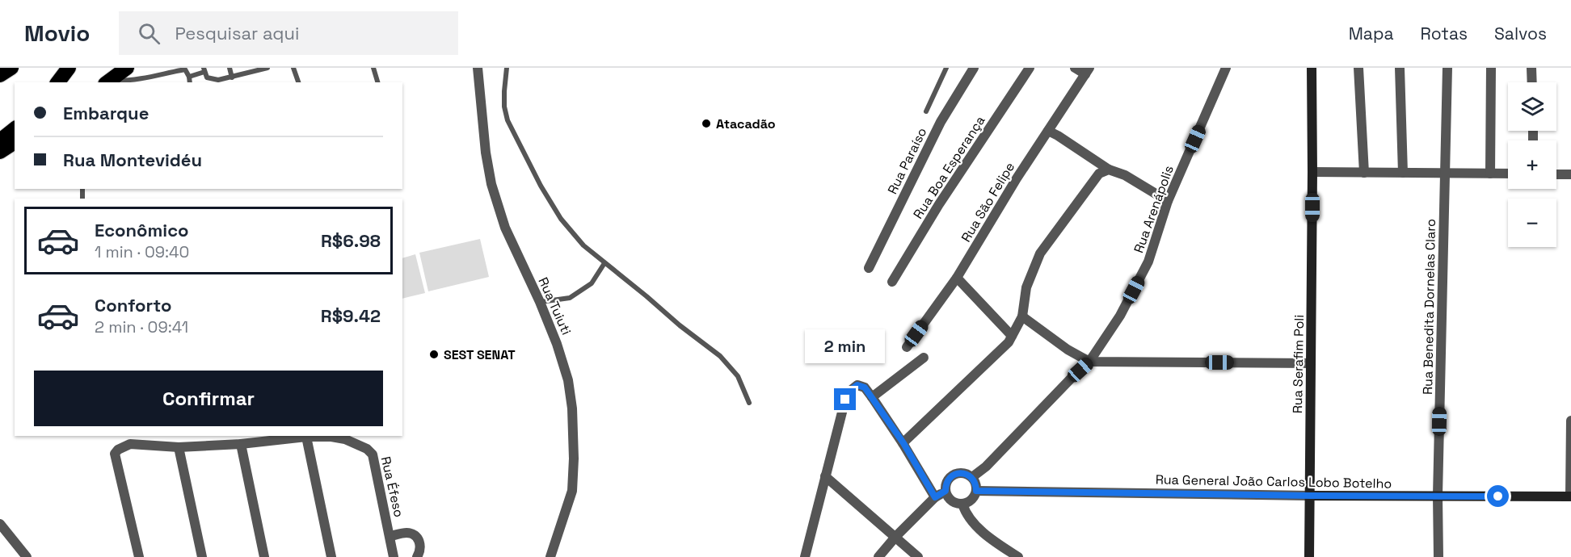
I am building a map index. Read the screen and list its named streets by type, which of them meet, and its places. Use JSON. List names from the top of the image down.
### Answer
{
  "streets": {
    "street": [
      "Rua Paraíso",
      "Rua Boa Esperança",
      "Rua São Felipe",
      "Rua Arenápolis",
      "Rua Tuiuti",
      "Rua Benedita Dornelas Claro",
      "Rua Serafim Poli",
      "Rua General João Carlos Lobo Botelho",
      "Rua Éfeso"
    ]
  },
  "crossings": [
    ["Rua Arenápolis", "Rua General João Carlos Lobo Botelho"],
    ["Rua Benedita Dornelas Claro", "Rua General João Carlos Lobo Botelho"],
    ["Rua Serafim Poli", "Rua General João Carlos Lobo Botelho"]
  ],
  "places": ["Atacadão", "SEST SENAT"],
  "page": {
    "header": "Movio",
    "search": "Pesquisar aqui",
    "nav": ["Mapa", "Rotas", "Salvos"],
    "map_buttons": ["+", "−"],
    "banner": ["Embarque", "Rua Montevidéu"],
    "list": [
      {
        "name": "Econômico",
        "note": "1 min · 09:40",
        "value": "R$6.98"
      },
      {
        "name": "Conforto",
        "note": "2 min · 09:41",
        "value": "R$9.42"
      }
    ],
    "bubble": "2 min",
    "buttons": "Confirmar"
  }
}
